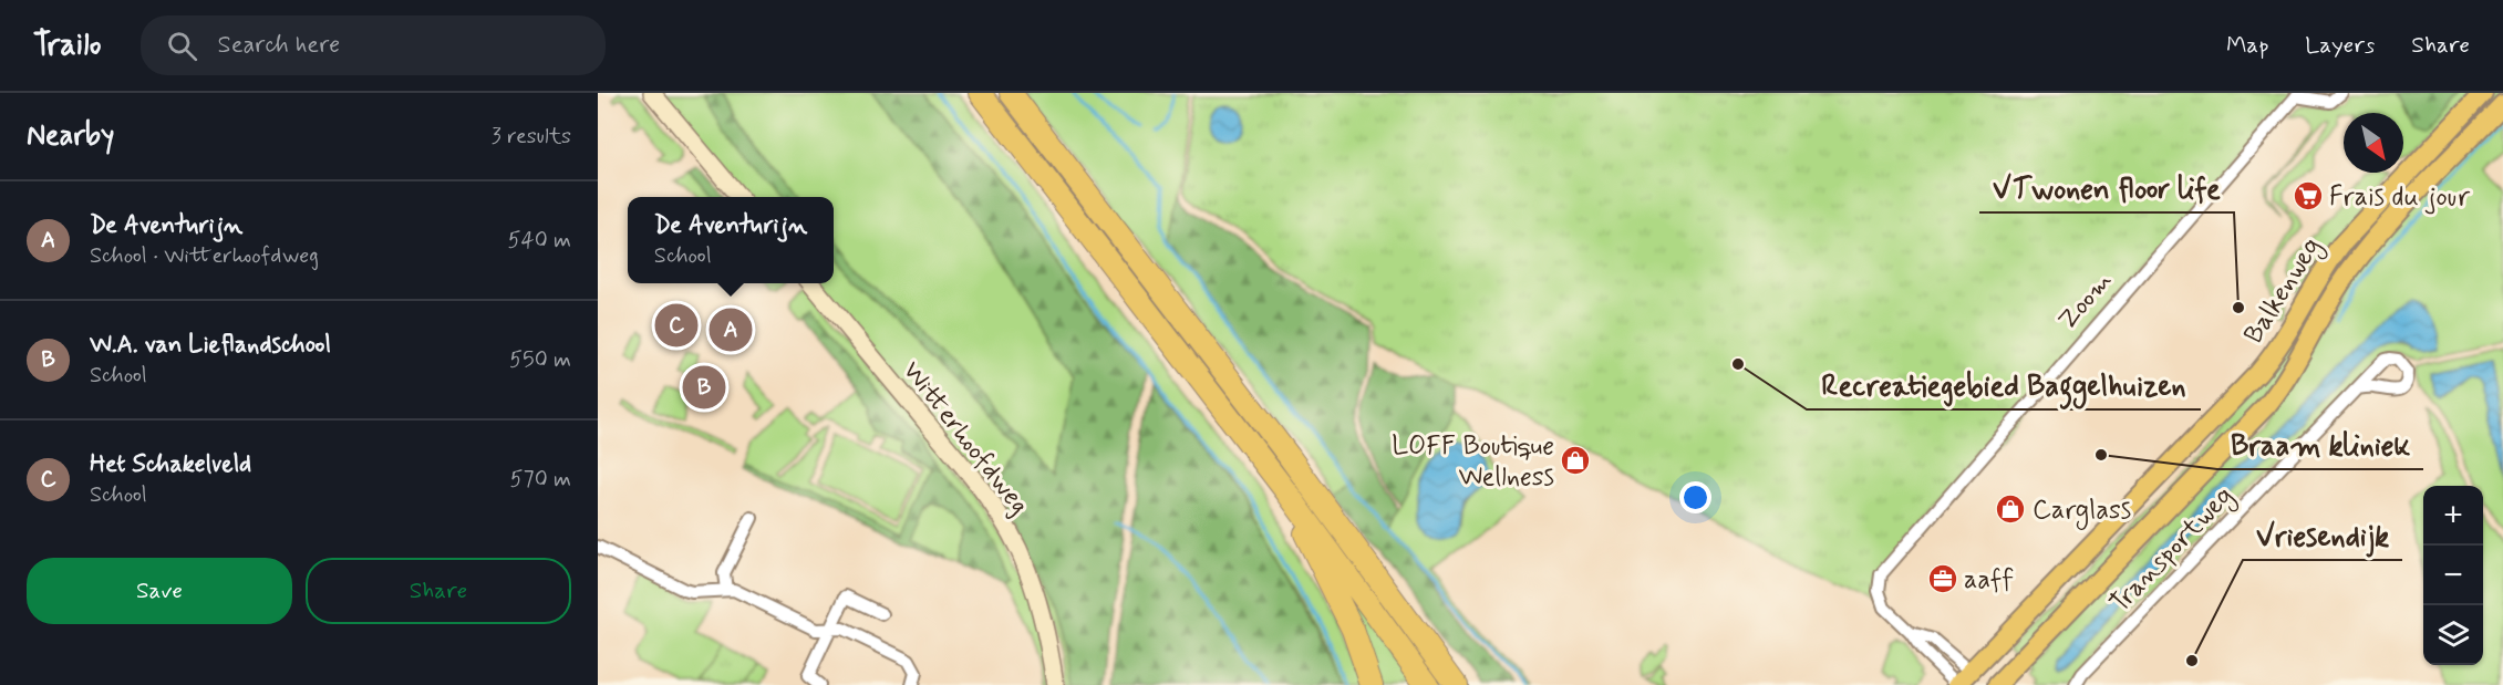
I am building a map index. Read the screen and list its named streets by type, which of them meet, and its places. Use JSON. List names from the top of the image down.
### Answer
{
  "streets": {
    "main road": ["Balkenweg", "Zoom"],
    "street": ["Witterhoofdweg", "Transportweg"]
  },
  "crossings": [
    ["Balkenweg", "Zoom"]
  ],
  "places": {
    "supermarket": ["Frais du jour"],
    "other": [
      "VTwonen floor life",
      "Recreatiegebied Baggelhuizen",
      "Braam kliniek",
      "Vriesendijk"
    ],
    "shop": ["LOFF Boutique Wellness", "Carglass"],
    "office": ["aaff"]
  },
  "north": "bottom right",
  "page": {
    "header": "Trailo",
    "search": "Search here",
    "nav": ["Map", "Layers", "Share"],
    "heading": ["Nearby", "3 results"],
    "list": [
      {
        "mark": "A",
        "name": "De Aventurijn",
        "note": "School · Witterhoofdweg",
        "value": "540 m"
      },
      {
        "mark": "B",
        "name": "W.A. van Lieflandschool",
        "note": "School",
        "value": "550 m"
      },
      {
        "mark": "C",
        "name": "Het Schakelveld",
        "note": "School",
        "value": "570 m"
      }
    ],
    "popup": ["De Aventurijn", "School"],
    "pins": ["C", "A", "B"],
    "map_buttons": ["+", "−"],
    "buttons": ["Save", "Share"]
  }
}
